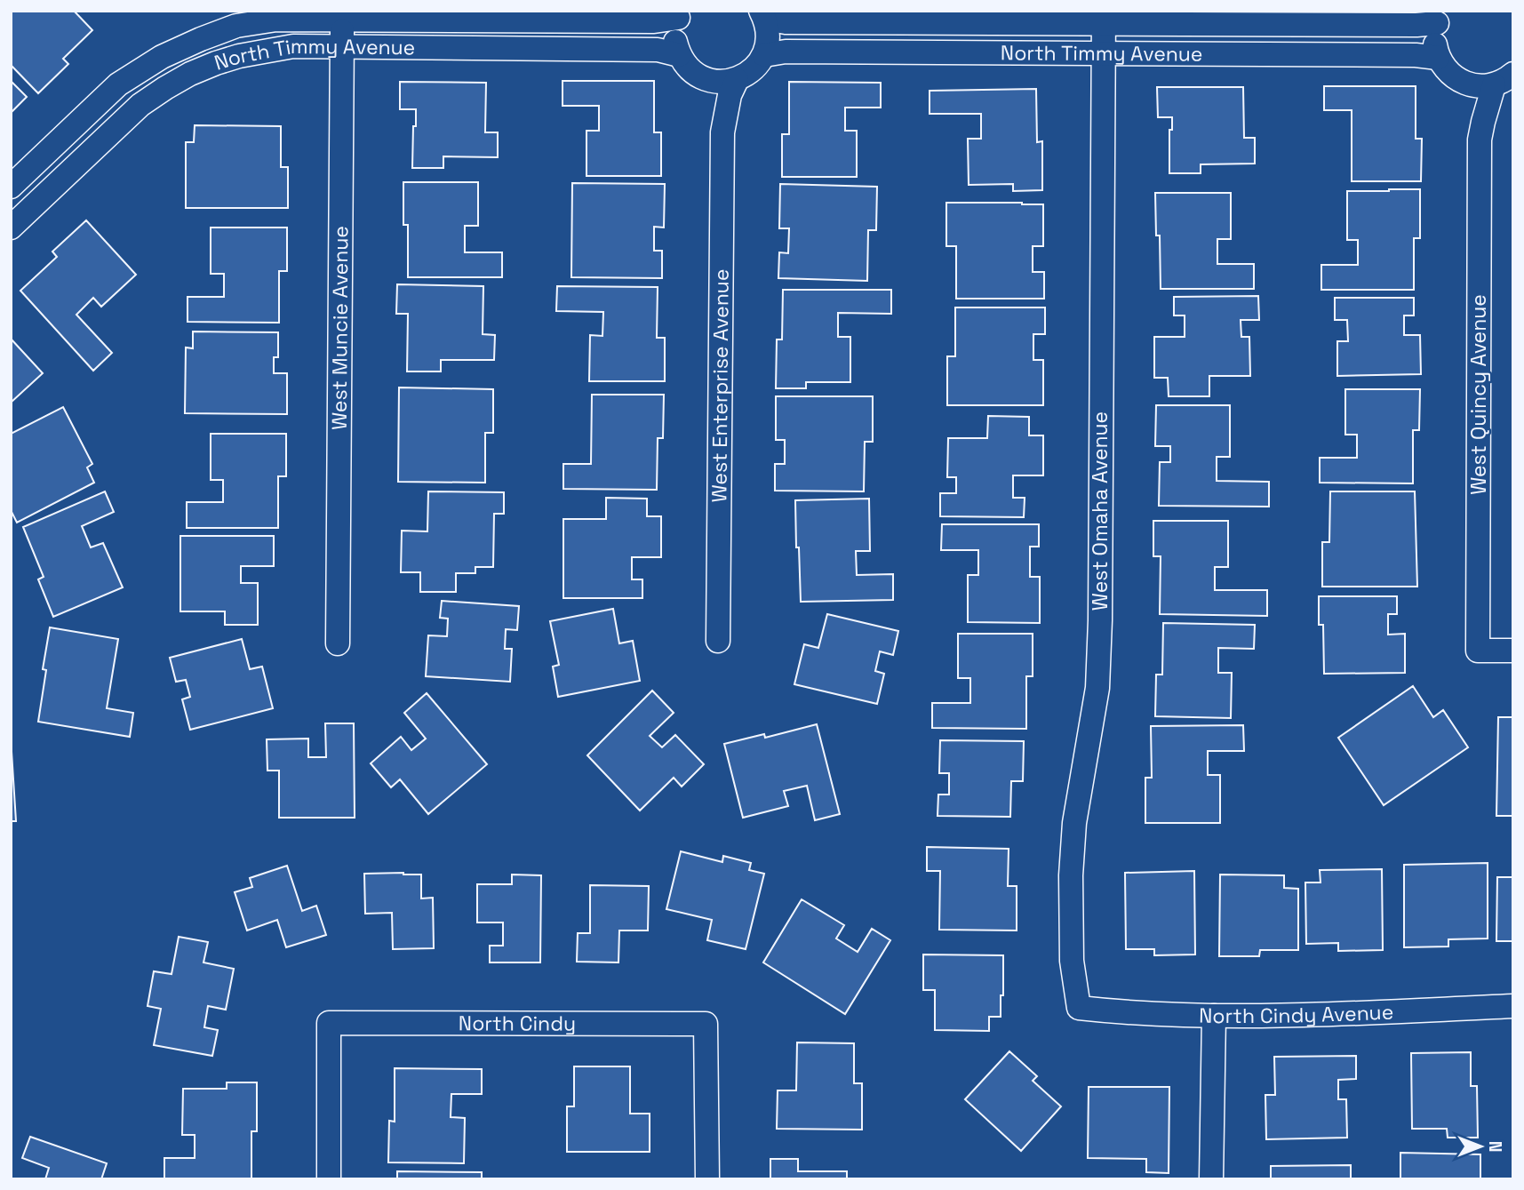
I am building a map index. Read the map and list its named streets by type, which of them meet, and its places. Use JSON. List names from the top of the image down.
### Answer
{
  "streets": {
    "street": [
      "North Timmy Avenue",
      "West Muncie Avenue",
      "West Enterprise Avenue",
      "West Quincy Avenue",
      "West Omaha Avenue",
      "North Cindy Avenue",
      "North Cindy"
    ]
  },
  "crossings": [
    ["North Timmy Avenue", "West Muncie Avenue"],
    ["North Timmy Avenue", "West Omaha Avenue"],
    ["West Omaha Avenue", "North Cindy Avenue"]
  ],
  "north": "right"
}
